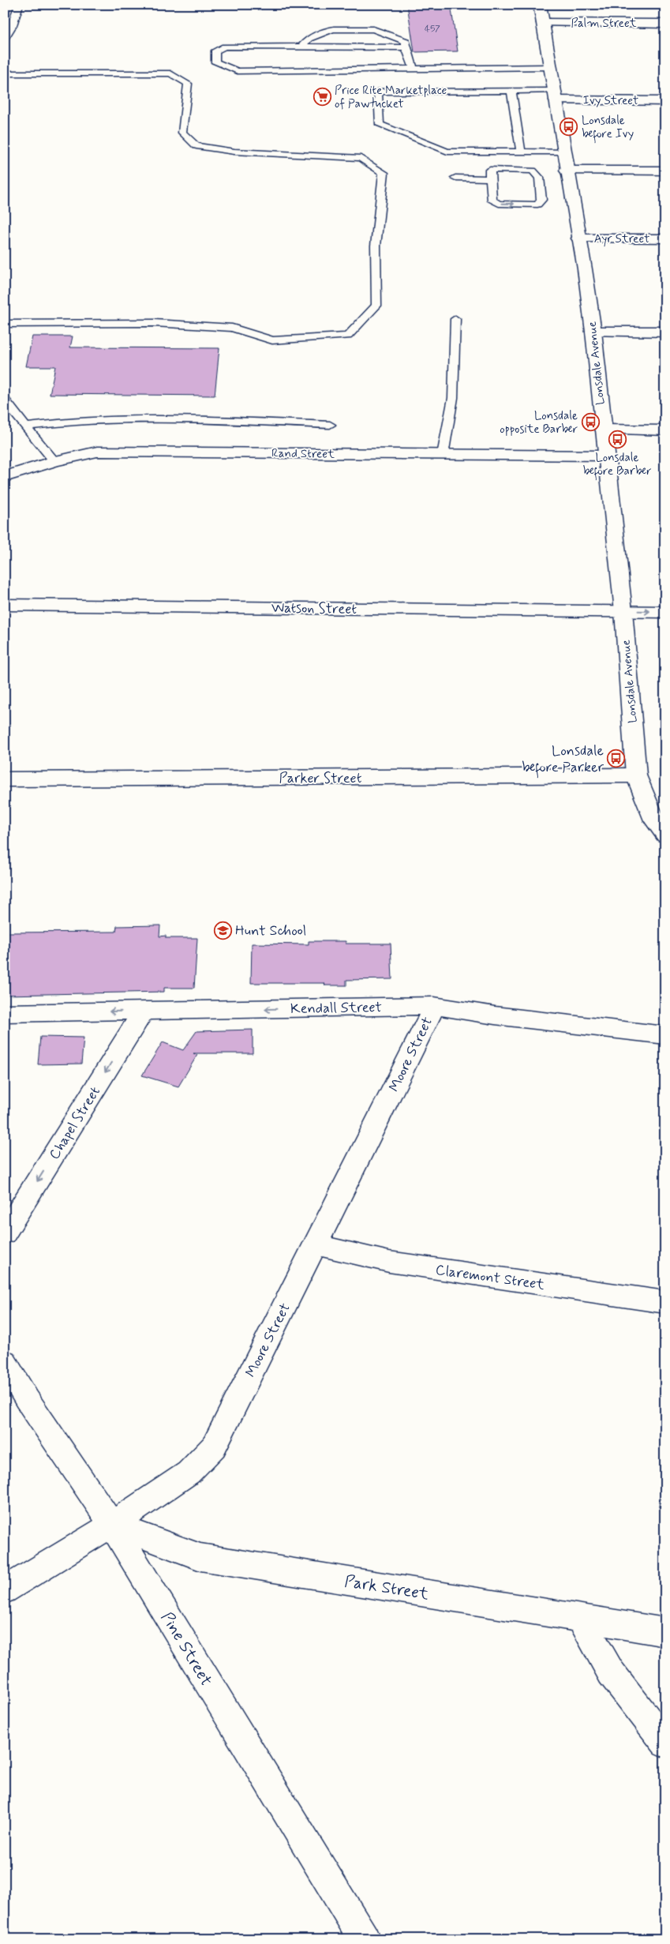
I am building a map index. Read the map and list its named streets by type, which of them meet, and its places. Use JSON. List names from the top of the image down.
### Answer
{
  "streets": {
    "street": [
      "Palm Street",
      "Ivy Street",
      "Ayr Street",
      "Lonsdale Avenue",
      "Rand Street",
      "Watson Street",
      "Parker Street",
      "Kendall Street",
      "Moore Street",
      "Chapel Street",
      "Claremont Street",
      "Park Street",
      "Pine Street"
    ]
  },
  "crossings": [
    ["Palm Street", "Lonsdale Avenue"],
    ["Ivy Street", "Lonsdale Avenue"],
    ["Ayr Street", "Lonsdale Avenue"],
    ["Lonsdale Avenue", "Rand Street"],
    ["Lonsdale Avenue", "Watson Street"],
    ["Lonsdale Avenue", "Parker Street"],
    ["Kendall Street", "Moore Street"],
    ["Kendall Street", "Chapel Street"],
    ["Moore Street", "Claremont Street"],
    ["Moore Street", "Park Street"],
    ["Moore Street", "Pine Street"],
    ["Park Street", "Pine Street"]
  ],
  "one_way": ["Kendall Street", "Chapel Street"],
  "places": {
    "supermarket": ["Price Rite Marketplace of Pawtucket"],
    "bus stop": [
      "Lonsdale before Ivy",
      "Lonsdale opposite Barber",
      "Lonsdale before Barber",
      "Lonsdale before Parker"
    ],
    "school or university": ["Hunt School"]
  },
  "house_numbers": ["457"]
}
